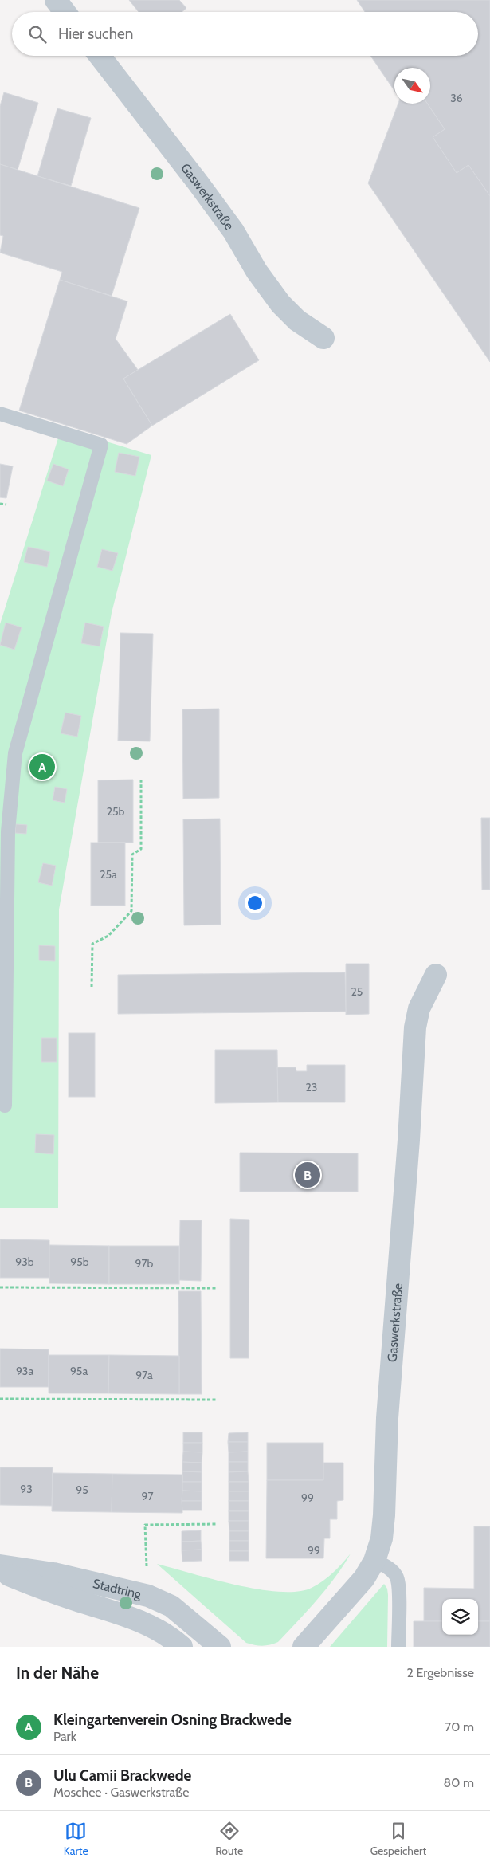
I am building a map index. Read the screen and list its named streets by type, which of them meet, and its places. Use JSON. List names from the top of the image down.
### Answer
{
  "streets": {
    "street": ["Gaswerkstraße", "Stadtring"]
  },
  "house_numbers": [
    "36",
    "25b",
    "25a",
    "25",
    "23",
    "93b",
    "95b",
    "97b",
    "93a",
    "95a",
    "97a",
    "93",
    "95",
    "97",
    "99",
    "99"
  ],
  "north": "bottom right",
  "page": {
    "search": "Hier suchen",
    "pins": ["A", "B"],
    "heading": ["In der Nähe", "2 Ergebnisse"],
    "list": [
      {
        "mark": "A",
        "name": "Kleingartenverein Osning Brackwede",
        "note": "Park",
        "value": "70 m"
      },
      {
        "mark": "B",
        "name": "Ulu Camii Brackwede",
        "note": "Moschee · Gaswerkstraße",
        "value": "80 m"
      }
    ],
    "nav": ["Karte", "Route", "Gespeichert"]
  }
}
